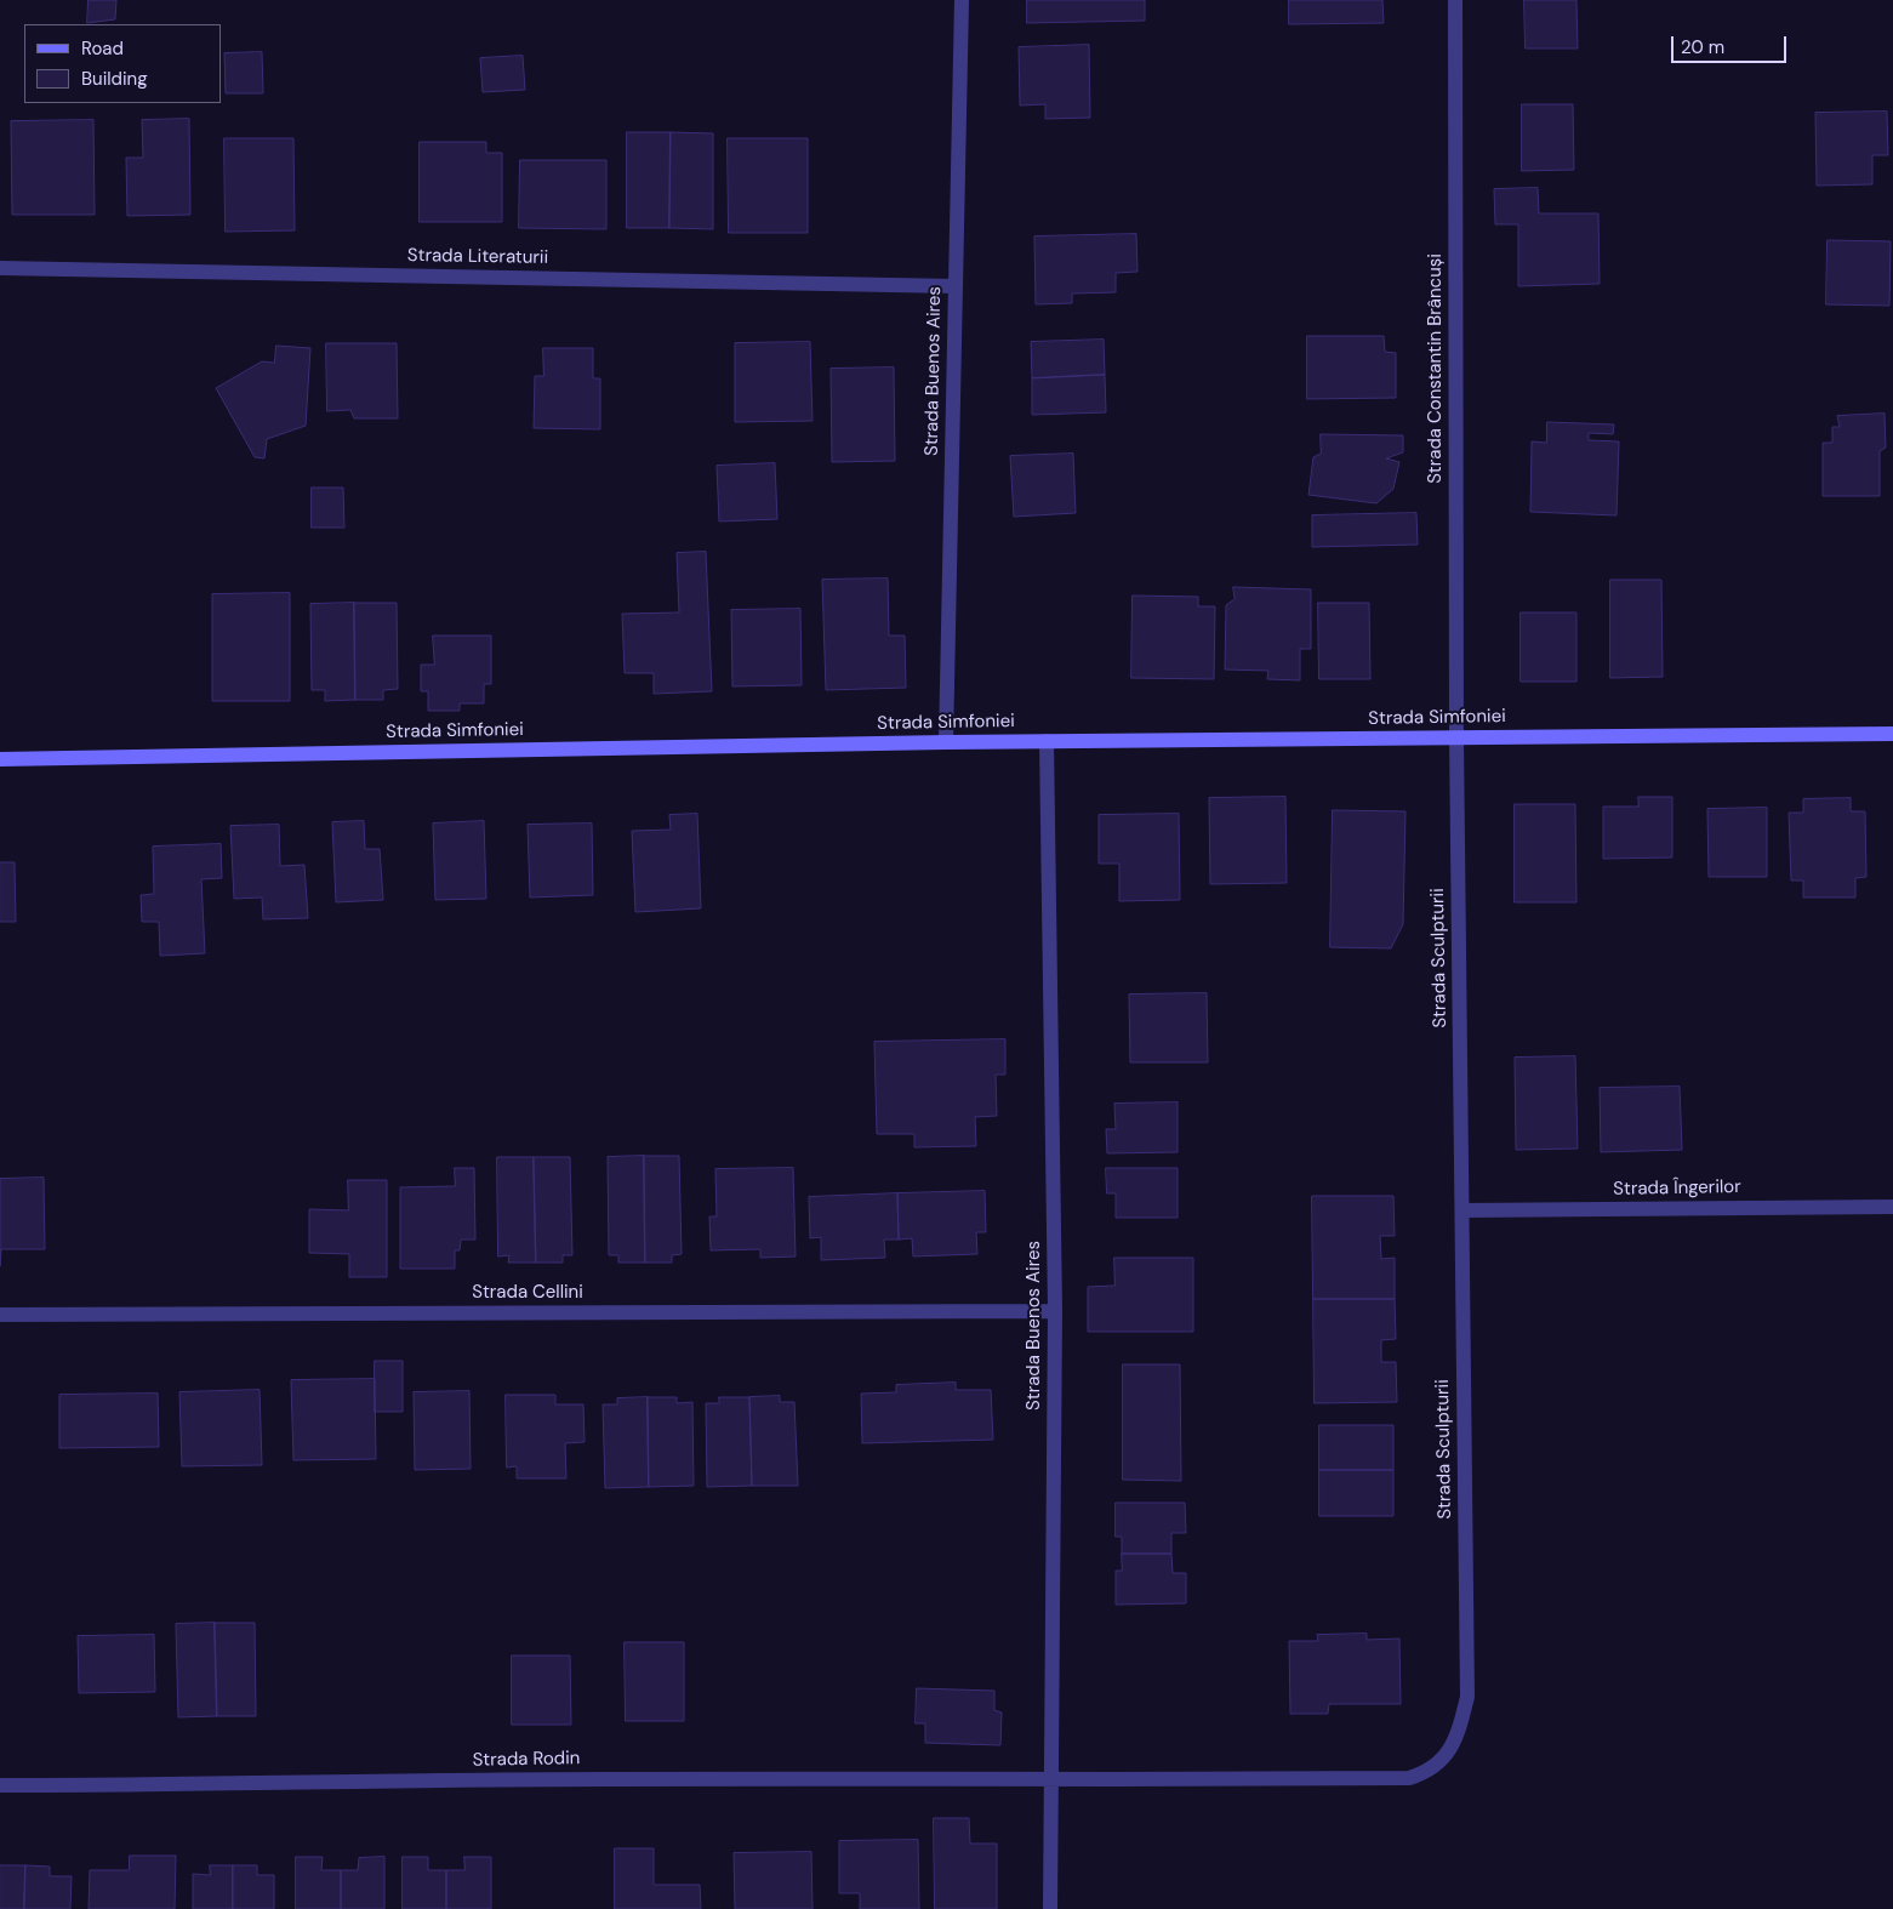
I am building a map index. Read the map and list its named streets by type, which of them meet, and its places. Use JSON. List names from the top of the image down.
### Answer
{
  "streets": {
    "street": [
      "Strada Literaturii",
      "Strada Constantin Brâncuși",
      "Strada Buenos Aires",
      "Strada Simfoniei",
      "Strada Sculpturii",
      "Strada Îngerilor",
      "Strada Cellini",
      "Strada Rodin"
    ]
  },
  "crossings": [
    ["Strada Literaturii", "Strada Buenos Aires"],
    ["Strada Constantin Brâncuși", "Strada Simfoniei"],
    ["Strada Constantin Brâncuși", "Strada Sculpturii"],
    ["Strada Buenos Aires", "Strada Simfoniei"],
    ["Strada Buenos Aires", "Strada Sculpturii"],
    ["Strada Buenos Aires", "Strada Cellini"],
    ["Strada Buenos Aires", "Strada Rodin"],
    ["Strada Simfoniei", "Strada Sculpturii"],
    ["Strada Sculpturii", "Strada Îngerilor"],
    ["Strada Sculpturii", "Strada Rodin"]
  ],
  "legend": ["Road", "Building"],
  "scale_bar": "20 m"
}
